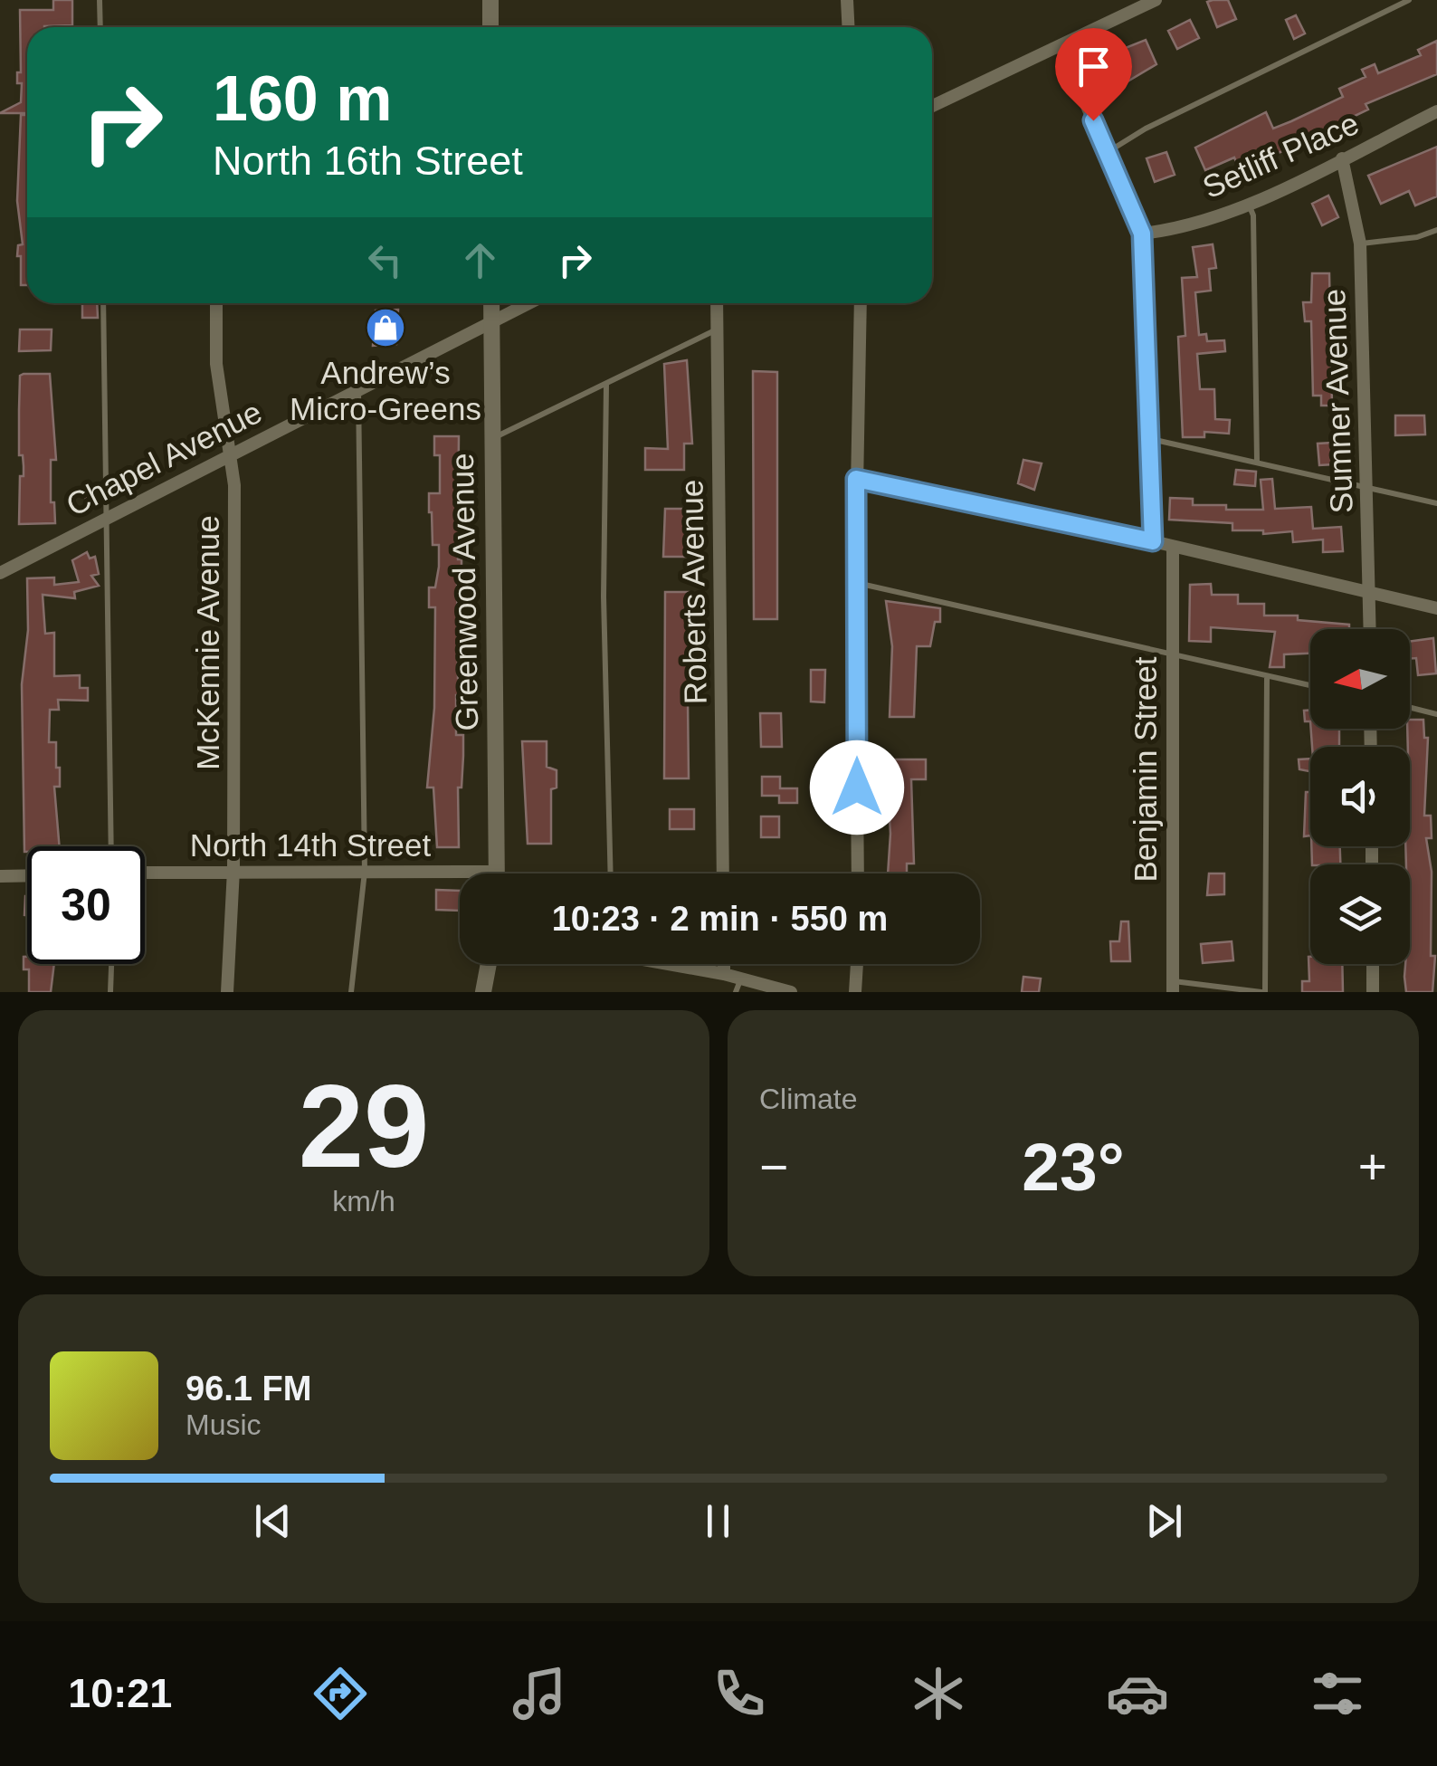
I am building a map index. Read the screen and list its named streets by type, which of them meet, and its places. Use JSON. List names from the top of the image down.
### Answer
{
  "streets": {
    "street": [
      "Setliff Place",
      "Sumner Avenue",
      "Chapel Avenue",
      "Greenwood Avenue",
      "Roberts Avenue",
      "McKennie Avenue",
      "Benjamin Street",
      "North 14th Street"
    ]
  },
  "crossings": [
    ["Setliff Place", "Sumner Avenue"],
    ["Chapel Avenue", "Greenwood Avenue"],
    ["Chapel Avenue", "McKennie Avenue"],
    ["Greenwood Avenue", "North 14th Street"],
    ["McKennie Avenue", "North 14th Street"]
  ],
  "places": {
    "shop": ["Andrew’s Micro-Greens"]
  },
  "north": "left",
  "page": {
    "turn": ["160 m", "North 16th Street"],
    "limit": "30",
    "trip": "10:23 · 2 min · 550 m",
    "tile": [
      ["29", "km/h"],
      "Climate"
    ],
    "heat": ["−", "23°", "+"],
    "song": ["96.1 FM", "Music"],
    "tabs": "10:21"
  }
}
